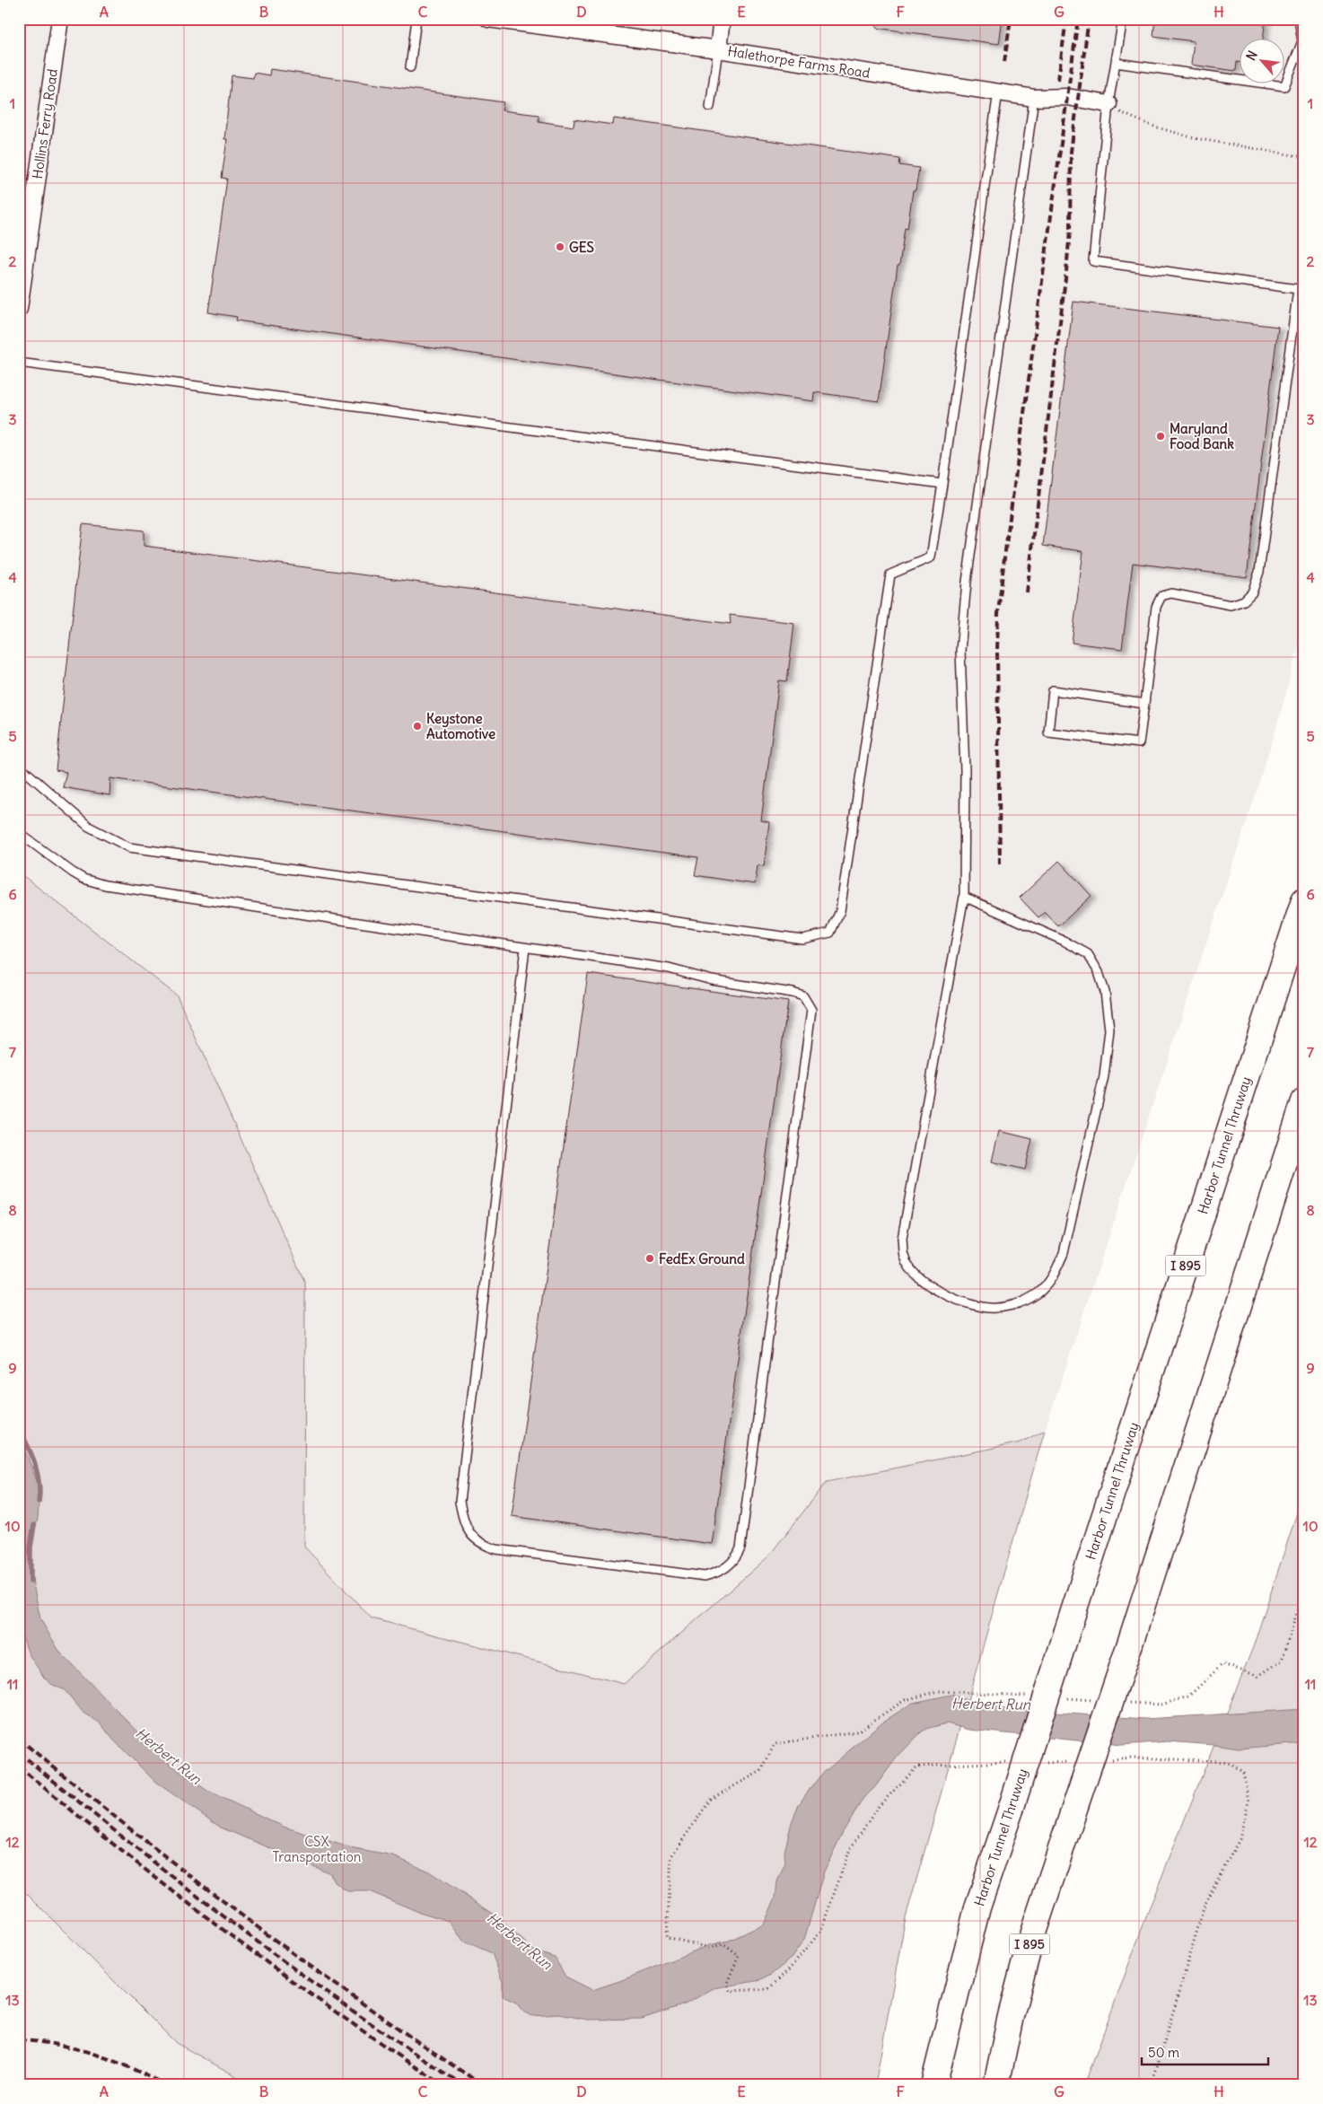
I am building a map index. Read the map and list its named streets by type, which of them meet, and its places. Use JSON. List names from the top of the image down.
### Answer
{
  "streets": {
    "highway": ["Harbor Tunnel Thruway", "I 895"],
    "street": ["Halethorpe Farms Road", "Hollins Ferry Road"]
  },
  "water": ["Herbert Run"],
  "parks": ["CSX Transportation"],
  "places": [
    "GES",
    "Maryland Food Bank",
    "Keystone Automotive",
    "FedEx Ground"
  ],
  "scale_bar": "50 m",
  "north": "top left",
  "grid": {
    "columns": [
      "A",
      "B",
      "C",
      "D",
      "E",
      "F",
      "G",
      "H"
    ],
    "rows": [
      "1",
      "2",
      "3",
      "4",
      "5",
      "6",
      "7",
      "8",
      "9",
      "10",
      "11",
      "12",
      "13"
    ]
  }
}
